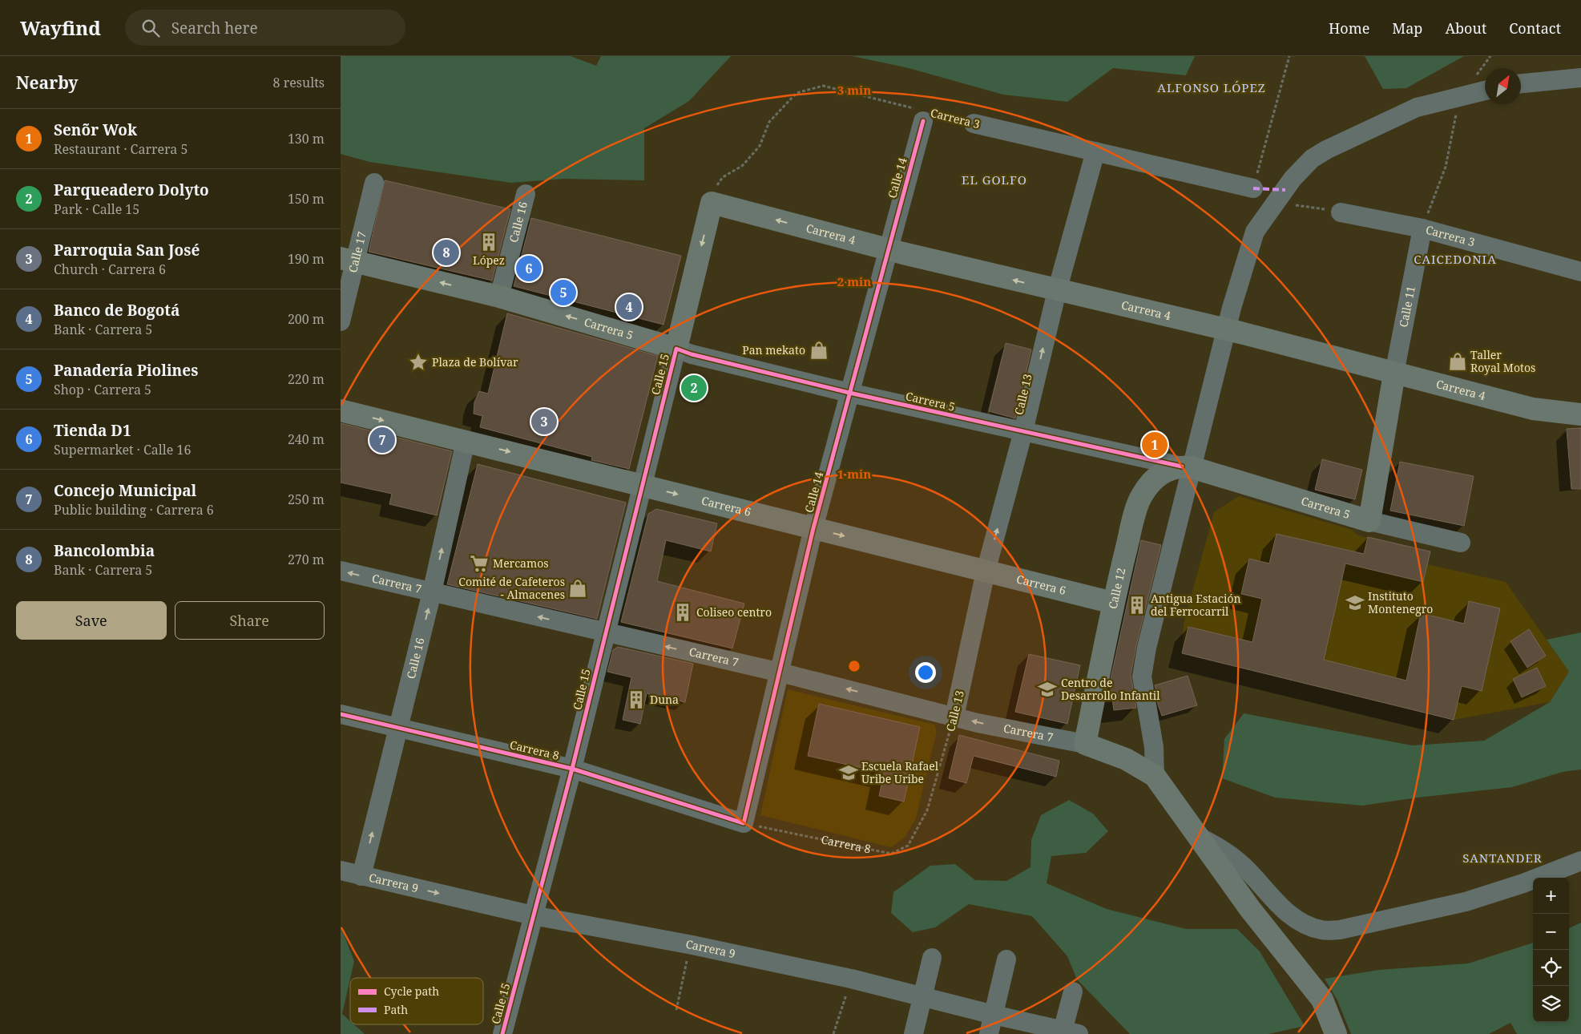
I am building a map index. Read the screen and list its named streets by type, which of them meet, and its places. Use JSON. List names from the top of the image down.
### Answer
{
  "streets": {
    "main road": [
      "Carrera 4",
      "Calle 11",
      "Carrera 5",
      "Calle 15",
      "Carrera 6",
      "Calle 12"
    ],
    "street": [
      "Carrera 3",
      "Calle 14",
      "Calle 16",
      "Calle 17",
      "Calle 13",
      "Carrera 7",
      "Carrera 8",
      "Carrera 9"
    ]
  },
  "crossings": [
    ["Carrera 3", "Calle 14"],
    ["Carrera 3", "Carrera 4"],
    ["Carrera 3", "Calle 11"],
    ["Carrera 3", "Calle 15"],
    ["Carrera 3", "Calle 13"],
    ["Calle 14", "Carrera 4"],
    ["Calle 14", "Carrera 5"],
    ["Calle 14", "Carrera 6"],
    ["Calle 14", "Carrera 7"],
    ["Calle 14", "Carrera 8"],
    ["Calle 16", "Carrera 5"],
    ["Calle 16", "Carrera 6"],
    ["Calle 16", "Carrera 7"],
    ["Calle 16", "Carrera 9"],
    ["Carrera 4", "Calle 11"],
    ["Carrera 4", "Calle 15"],
    ["Carrera 4", "Calle 13"],
    ["Calle 17", "Carrera 5"],
    ["Calle 11", "Carrera 5"],
    ["Carrera 5", "Calle 15"],
    ["Carrera 5", "Calle 13"],
    ["Carrera 5", "Calle 12"],
    ["Calle 15", "Carrera 6"],
    ["Calle 15", "Carrera 7"],
    ["Calle 15", "Carrera 8"],
    ["Calle 15", "Carrera 9"],
    ["Calle 13", "Carrera 6"],
    ["Calle 13", "Carrera 7"],
    ["Calle 13", "Carrera 8"],
    ["Carrera 6", "Calle 12"],
    ["Carrera 7", "Calle 12"]
  ],
  "one_way": [
    "Calle 16",
    "Carrera 4",
    "Calle 13",
    "Carrera 6",
    "Carrera 7"
  ],
  "districts": [
    "ALFONSO LÓPEZ",
    "EL GOLFO",
    "CAICEDONIA",
    "SANTANDER"
  ],
  "places": {
    "building": [
      "López",
      "Antigua Estación del Ferrocarril",
      "Coliseo centro",
      "Duna"
    ],
    "shop": ["Pan mekato", "Taller Royal Motos", "Comité de Cafeteros - Almacenes"],
    "place": ["Plaza de Bolívar"],
    "supermarket": ["Mercamos"],
    "school or university": ["Instituto Montenegro", "Centro de Desarrollo Infantil", "Escuela Rafael Uribe Uribe"]
  },
  "legend": ["Cycle path", "Path"],
  "north": "top right",
  "page": {
    "header": "Wayfind",
    "search": "Search here",
    "nav": [
      "Home",
      "Map",
      "About",
      "Contact"
    ],
    "heading": ["Nearby", "8 results"],
    "list": [
      {
        "mark": "1",
        "name": "Senõr Wok",
        "note": "Restaurant · Carrera 5",
        "value": "130 m"
      },
      {
        "mark": "2",
        "name": "Parqueadero Dolyto",
        "note": "Park · Calle 15",
        "value": "150 m"
      },
      {
        "mark": "3",
        "name": "Parroquia San José",
        "note": "Church · Carrera 6",
        "value": "190 m"
      },
      {
        "mark": "4",
        "name": "Banco de Bogotá",
        "note": "Bank · Carrera 5",
        "value": "200 m"
      },
      {
        "mark": "5",
        "name": "Panadería Piolines",
        "note": "Shop · Carrera 5",
        "value": "220 m"
      },
      {
        "mark": "6",
        "name": "Tienda D1",
        "note": "Supermarket · Calle 16",
        "value": "240 m"
      },
      {
        "mark": "7",
        "name": "Concejo Municipal",
        "note": "Public building · Carrera 6",
        "value": "250 m"
      },
      {
        "mark": "8",
        "name": "Bancolombia",
        "note": "Bank · Carrera 5",
        "value": "270 m"
      }
    ],
    "pins": [
      "8",
      "6",
      "5",
      "4",
      "2",
      "3",
      "7",
      "1"
    ],
    "buttons": ["Save", "Share"],
    "map_buttons": ["+", "−"]
  },
  "rings": ["3 min", "2 min", "1 min"]
}
